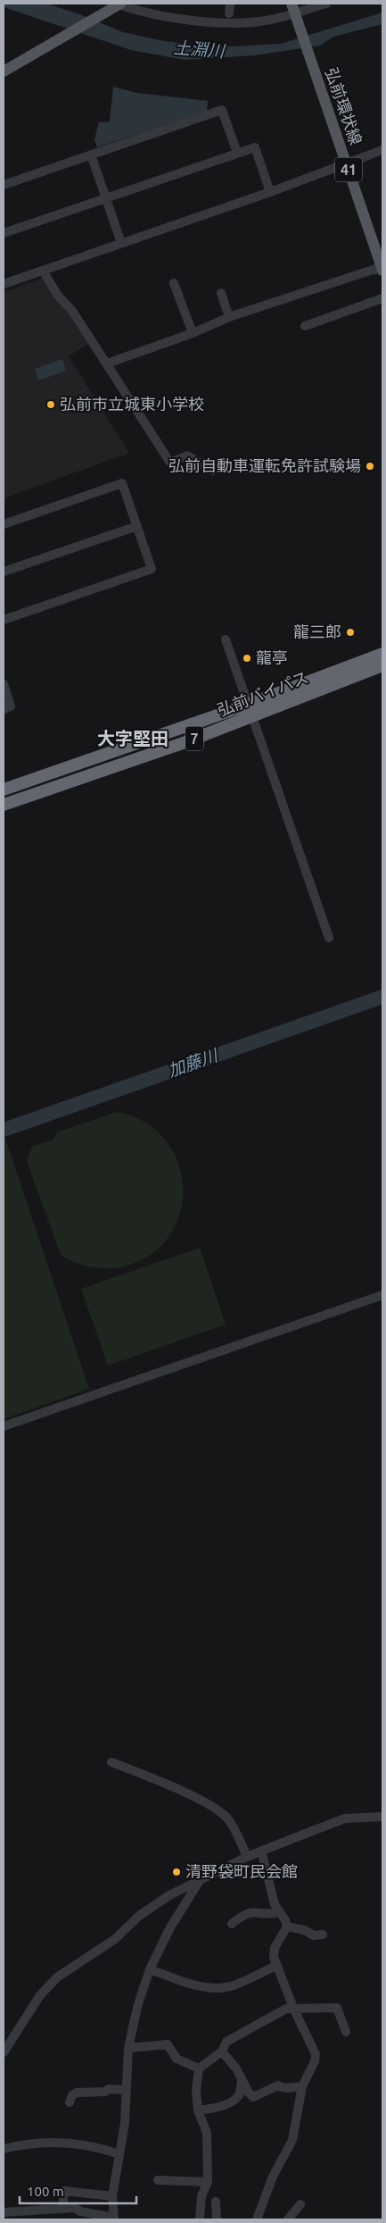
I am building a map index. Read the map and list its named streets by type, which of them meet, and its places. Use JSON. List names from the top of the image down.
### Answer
{
  "streets": {
    "highway": ["弘前バイパス", "7"],
    "main road": ["弘前環状線", "41"]
  },
  "districts": ["大字堅田"],
  "water": ["土淵川", "加藤川"],
  "places": [
    "弘前市立城東小学校",
    "弘前自動車運転免許試験場",
    "龍三郎",
    "龍亭",
    "清野袋町民会館"
  ],
  "scale_bar": "100 m"
}
